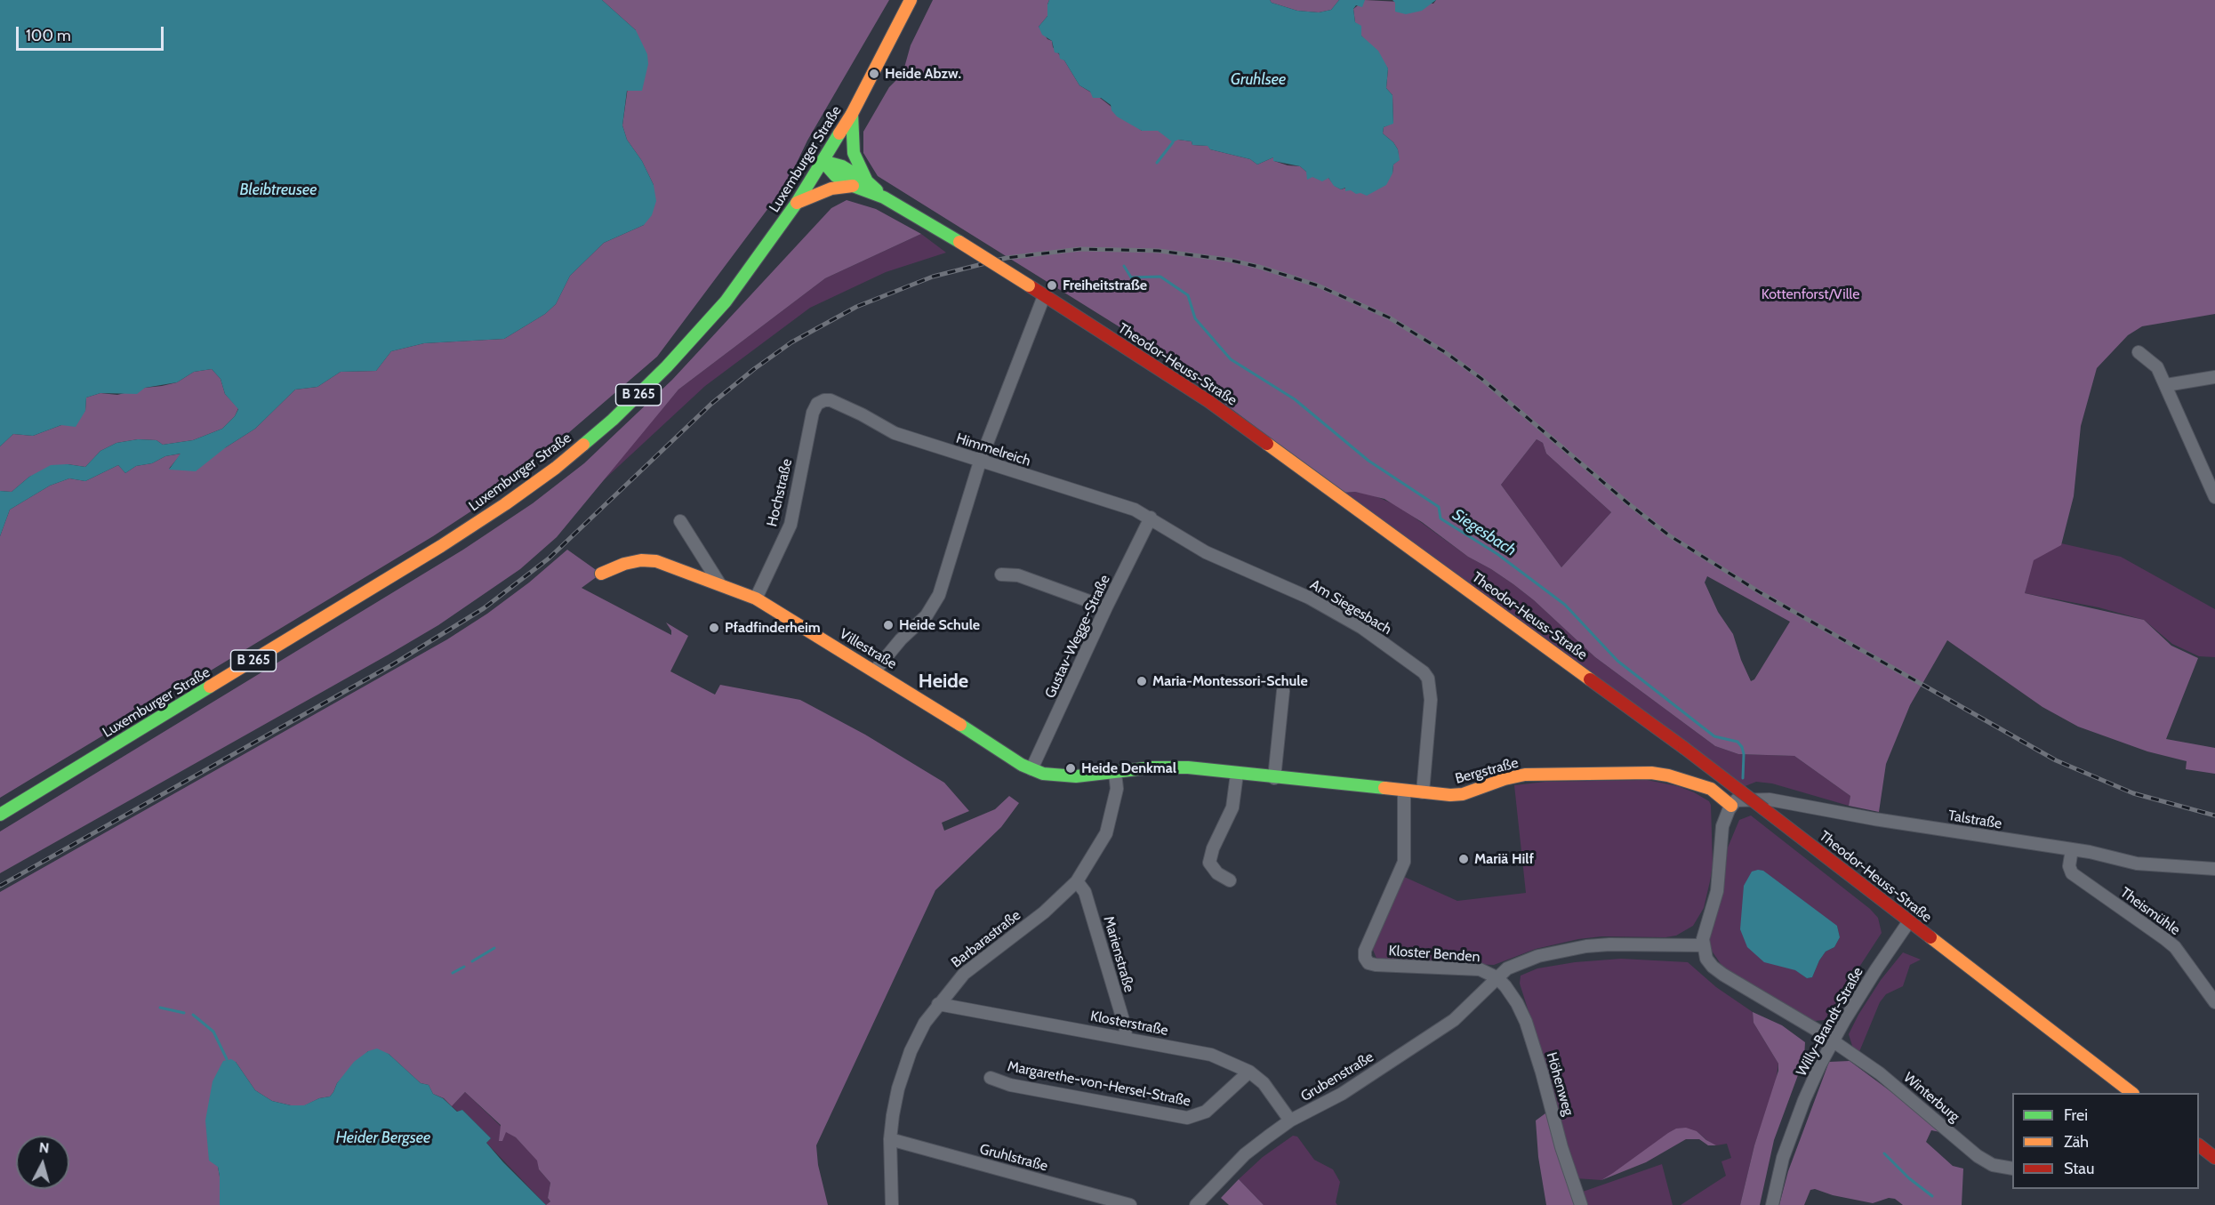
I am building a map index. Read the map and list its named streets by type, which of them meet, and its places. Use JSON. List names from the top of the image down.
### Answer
{
  "streets": {
    "main road": [
      "Luxemburger Straße",
      "Theodor-Heuss-Straße",
      "B 265",
      "Villestraße",
      "Bergstraße"
    ],
    "street": [
      "Himmelreich",
      "Hochstraße",
      "Am Siegesbach",
      "Gustav-Wegge-Straße",
      "Talstraße",
      "Theismühle",
      "Barbarastraße",
      "Marienstraße",
      "Kloster Benden",
      "Willy-Brandt-Straße",
      "Klosterstraße",
      "Grubenstraße",
      "Margarethe-von-Hersel-Straße",
      "Höhenweg",
      "Winterburg",
      "Gruhlstraße"
    ]
  },
  "crossings": [
    ["Luxemburger Straße", "Theodor-Heuss-Straße"],
    ["Luxemburger Straße", "B 265"],
    ["Theodor-Heuss-Straße", "B 265"],
    ["Theodor-Heuss-Straße", "Willy-Brandt-Straße"],
    ["Himmelreich", "Hochstraße"],
    ["Himmelreich", "Am Siegesbach"],
    ["Himmelreich", "Gustav-Wegge-Straße"],
    ["Hochstraße", "Villestraße"],
    ["Am Siegesbach", "Gustav-Wegge-Straße"],
    ["Am Siegesbach", "Bergstraße"],
    ["Gustav-Wegge-Straße", "Villestraße"],
    ["Gustav-Wegge-Straße", "Bergstraße"],
    ["Villestraße", "Bergstraße"],
    ["Bergstraße", "Talstraße"],
    ["Bergstraße", "Barbarastraße"],
    ["Bergstraße", "Kloster Benden"],
    ["Talstraße", "Theismühle"],
    ["Barbarastraße", "Marienstraße"],
    ["Barbarastraße", "Klosterstraße"],
    ["Barbarastraße", "Gruhlstraße"],
    ["Marienstraße", "Klosterstraße"],
    ["Kloster Benden", "Grubenstraße"],
    ["Kloster Benden", "Höhenweg"],
    ["Kloster Benden", "Winterburg"],
    ["Willy-Brandt-Straße", "Winterburg"],
    ["Klosterstraße", "Grubenstraße"],
    ["Klosterstraße", "Margarethe-von-Hersel-Straße"],
    ["Grubenstraße", "Höhenweg"]
  ],
  "districts": ["Heide"],
  "water": [
    "Gruhlsee",
    "Bleibtreusee",
    "Siegesbach",
    "Heider Bergsee"
  ],
  "parks": ["Kottenforst/Ville"],
  "places": [
    "Heide Abzw.",
    "Freiheitstraße",
    "Heide Schule",
    "Pfadfinderheim",
    "Maria-Montessori-Schule",
    "Heide Denkmal",
    "Mariä Hilf"
  ],
  "legend": ["Frei", "Zäh", "Stau"],
  "scale_bar": "100 m",
  "north": "top"
}
